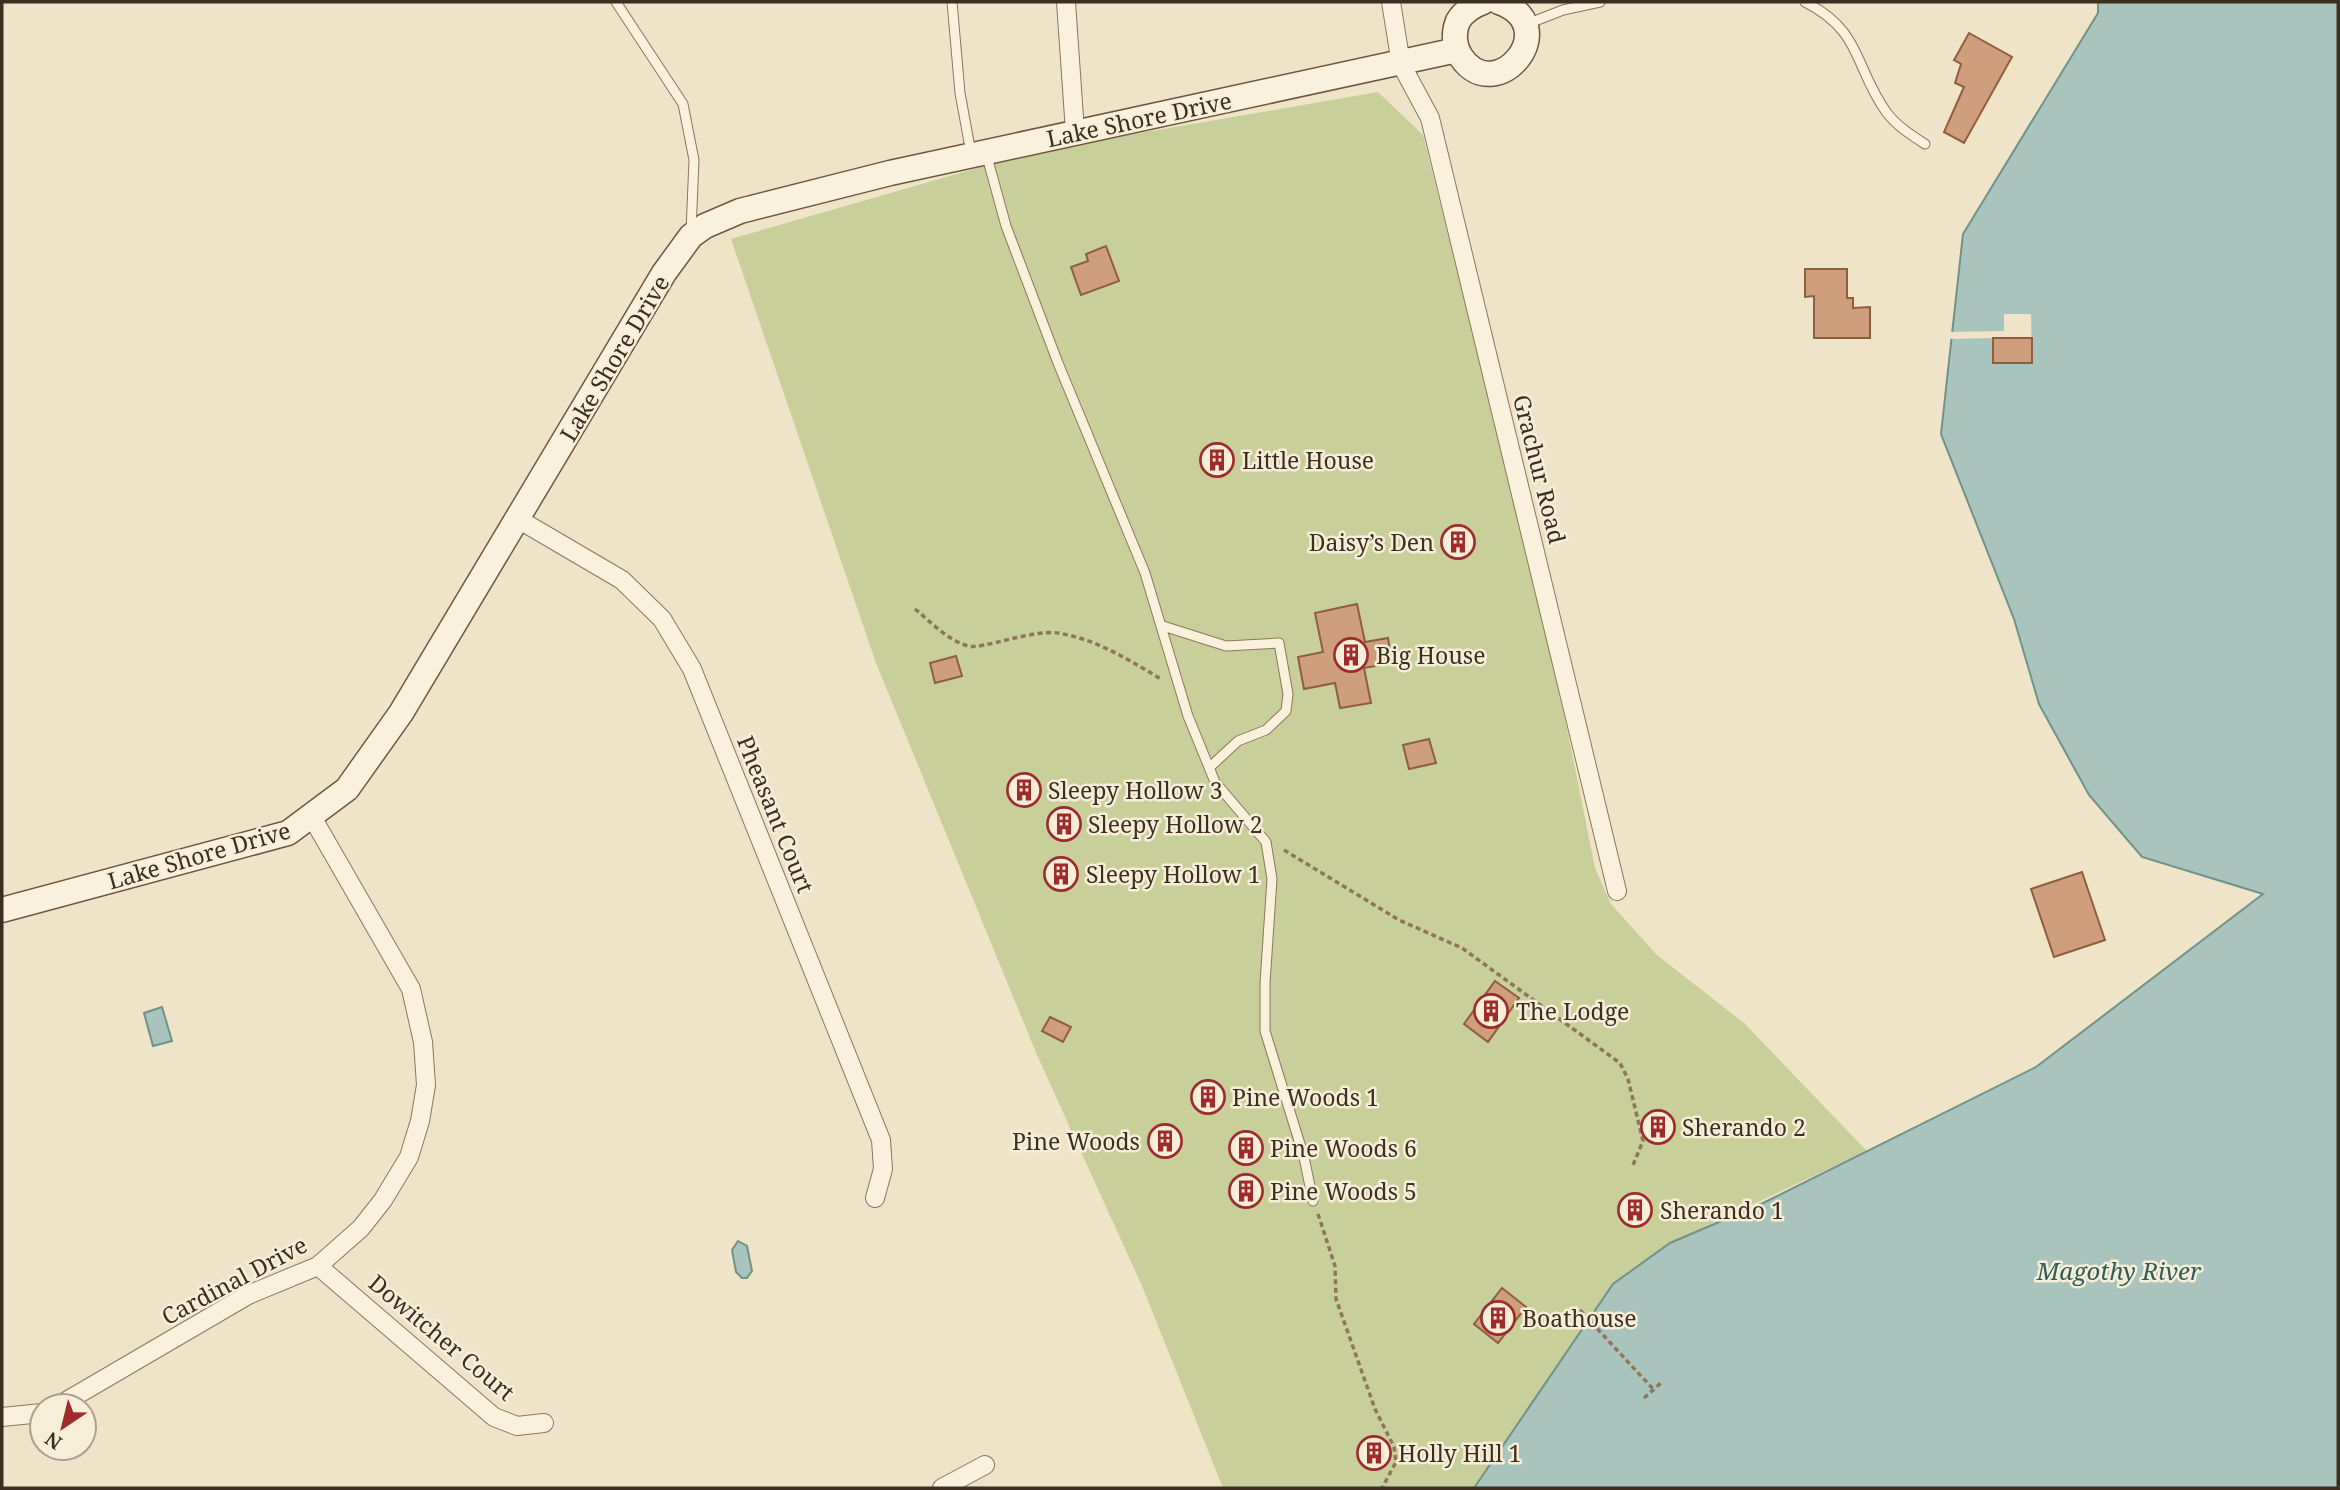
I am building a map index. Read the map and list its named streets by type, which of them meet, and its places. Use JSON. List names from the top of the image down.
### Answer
{
  "streets": {
    "street": [
      "Lake Shore Drive",
      "Grachur Road",
      "Pheasant Court",
      "Cardinal Drive",
      "Dowitcher Court"
    ]
  },
  "crossings": [
    ["Lake Shore Drive", "Grachur Road"],
    ["Lake Shore Drive", "Pheasant Court"],
    ["Lake Shore Drive", "Cardinal Drive"],
    ["Cardinal Drive", "Dowitcher Court"]
  ],
  "water": ["Magothy River"],
  "places": {
    "building": [
      "Little House",
      "Daisy’s Den",
      "Big House",
      "Sleepy Hollow 3",
      "Sleepy Hollow 2",
      "Sleepy Hollow 1",
      "The Lodge",
      "Pine Woods 1",
      "Sherando 2",
      "Pine Woods",
      "Pine Woods 6",
      "Pine Woods 5",
      "Sherando 1",
      "Boathouse",
      "Holly Hill 1"
    ]
  },
  "north": "bottom left"
}
